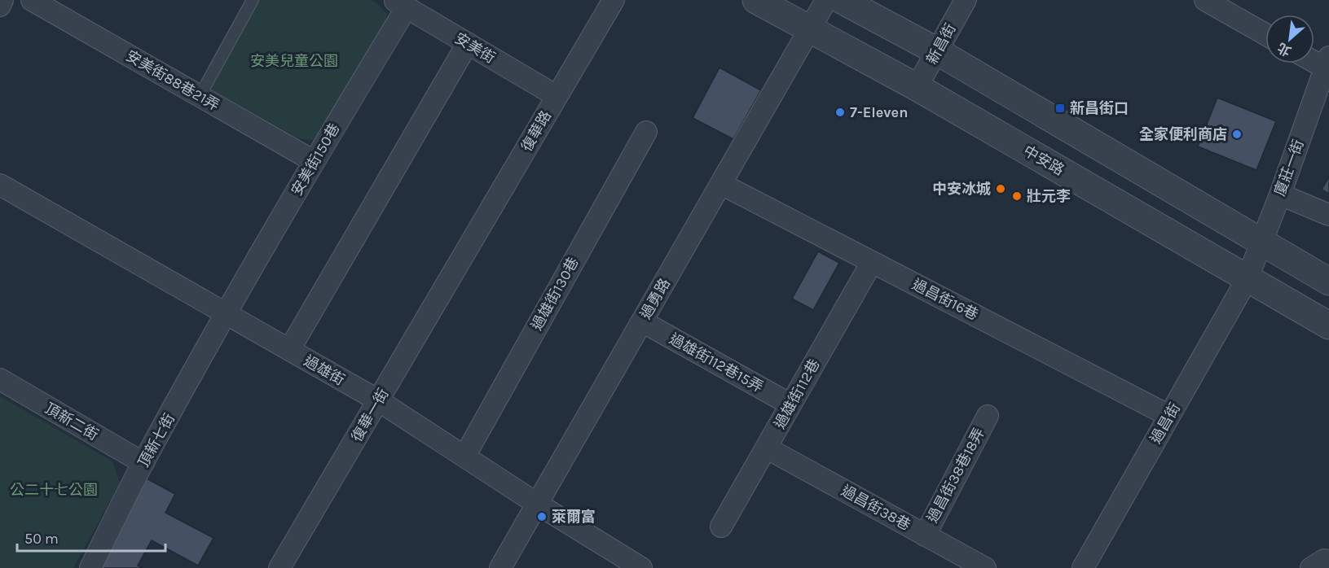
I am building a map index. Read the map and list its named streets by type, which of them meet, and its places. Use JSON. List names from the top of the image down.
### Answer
{
  "streets": {
    "street": [
      "新昌街",
      "安美街",
      "安美街88巷21弄",
      "復華路",
      "安美街150巷",
      "中安路",
      "廈莊一街",
      "過雄街130巷",
      "過勇路",
      "過昌街16巷",
      "過雄街112巷15弄",
      "過雄街",
      "過雄街112巷",
      "復華一街",
      "頂新二街",
      "過昌街",
      "頂新七街",
      "過昌街38巷18弄",
      "過昌街38巷"
    ]
  },
  "crossings": [
    ["新昌街", "中安路"],
    ["安美街", "復華路"],
    ["安美街", "安美街150巷"],
    ["安美街88巷21弄", "安美街150巷"],
    ["復華路", "復華一街"],
    ["安美街150巷", "過雄街"],
    ["安美街150巷", "頂新七街"],
    ["中安路", "廈莊一街"],
    ["中安路", "過勇路"],
    ["中安路", "過昌街"],
    ["廈莊一街", "過昌街"],
    ["過雄街130巷", "過雄街"],
    ["過勇路", "過昌街16巷"],
    ["過勇路", "過雄街112巷15弄"],
    ["過勇路", "過雄街"],
    ["過昌街16巷", "過雄街112巷"],
    ["過昌街16巷", "過昌街"],
    ["過雄街112巷15弄", "過雄街112巷"],
    ["過雄街", "復華一街"],
    ["過雄街", "頂新七街"],
    ["過雄街112巷", "過昌街38巷"],
    ["頂新二街", "頂新七街"],
    ["過昌街38巷18弄", "過昌街38巷"]
  ],
  "parks": ["安美兒童公園", "公二十七公園"],
  "places": {
    "transit": ["新昌街口"],
    "other": [
      "7-Eleven",
      "全家便利商店",
      "中安冰城",
      "壯元李",
      "萊爾富"
    ]
  },
  "scale_bar": "50 m",
  "north": "bottom left"
}
